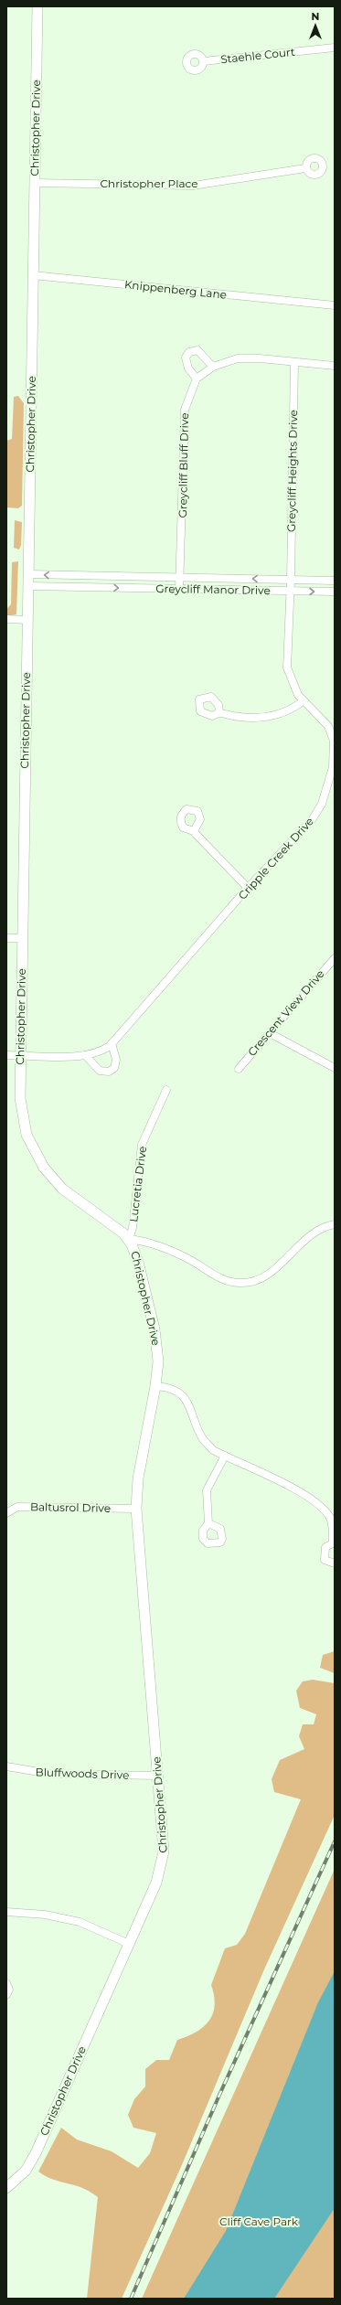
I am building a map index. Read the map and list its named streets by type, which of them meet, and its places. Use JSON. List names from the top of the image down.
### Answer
{
  "streets": {
    "street": [
      "Staehle Court",
      "Christopher Drive",
      "Christopher Place",
      "Knippenberg Lane",
      "Greycliff Bluff Drive",
      "Greycliff Heights Drive",
      "Greycliff Manor Drive",
      "Cripple Creek Drive",
      "Crescent View Drive",
      "Lucretia Drive",
      "Baltusrol Drive",
      "Bluffwoods Drive"
    ]
  },
  "crossings": [
    ["Christopher Drive", "Christopher Place"],
    ["Christopher Drive", "Knippenberg Lane"],
    ["Christopher Drive", "Greycliff Manor Drive"],
    ["Christopher Drive", "Cripple Creek Drive"],
    ["Christopher Drive", "Lucretia Drive"],
    ["Christopher Drive", "Baltusrol Drive"],
    ["Christopher Drive", "Bluffwoods Drive"],
    ["Greycliff Bluff Drive", "Greycliff Manor Drive"],
    ["Greycliff Heights Drive", "Greycliff Manor Drive"],
    ["Greycliff Heights Drive", "Cripple Creek Drive"],
    ["Greycliff Manor Drive", "Cripple Creek Drive"]
  ],
  "parks": ["Cliff Cave Park"],
  "north": "top"
}
